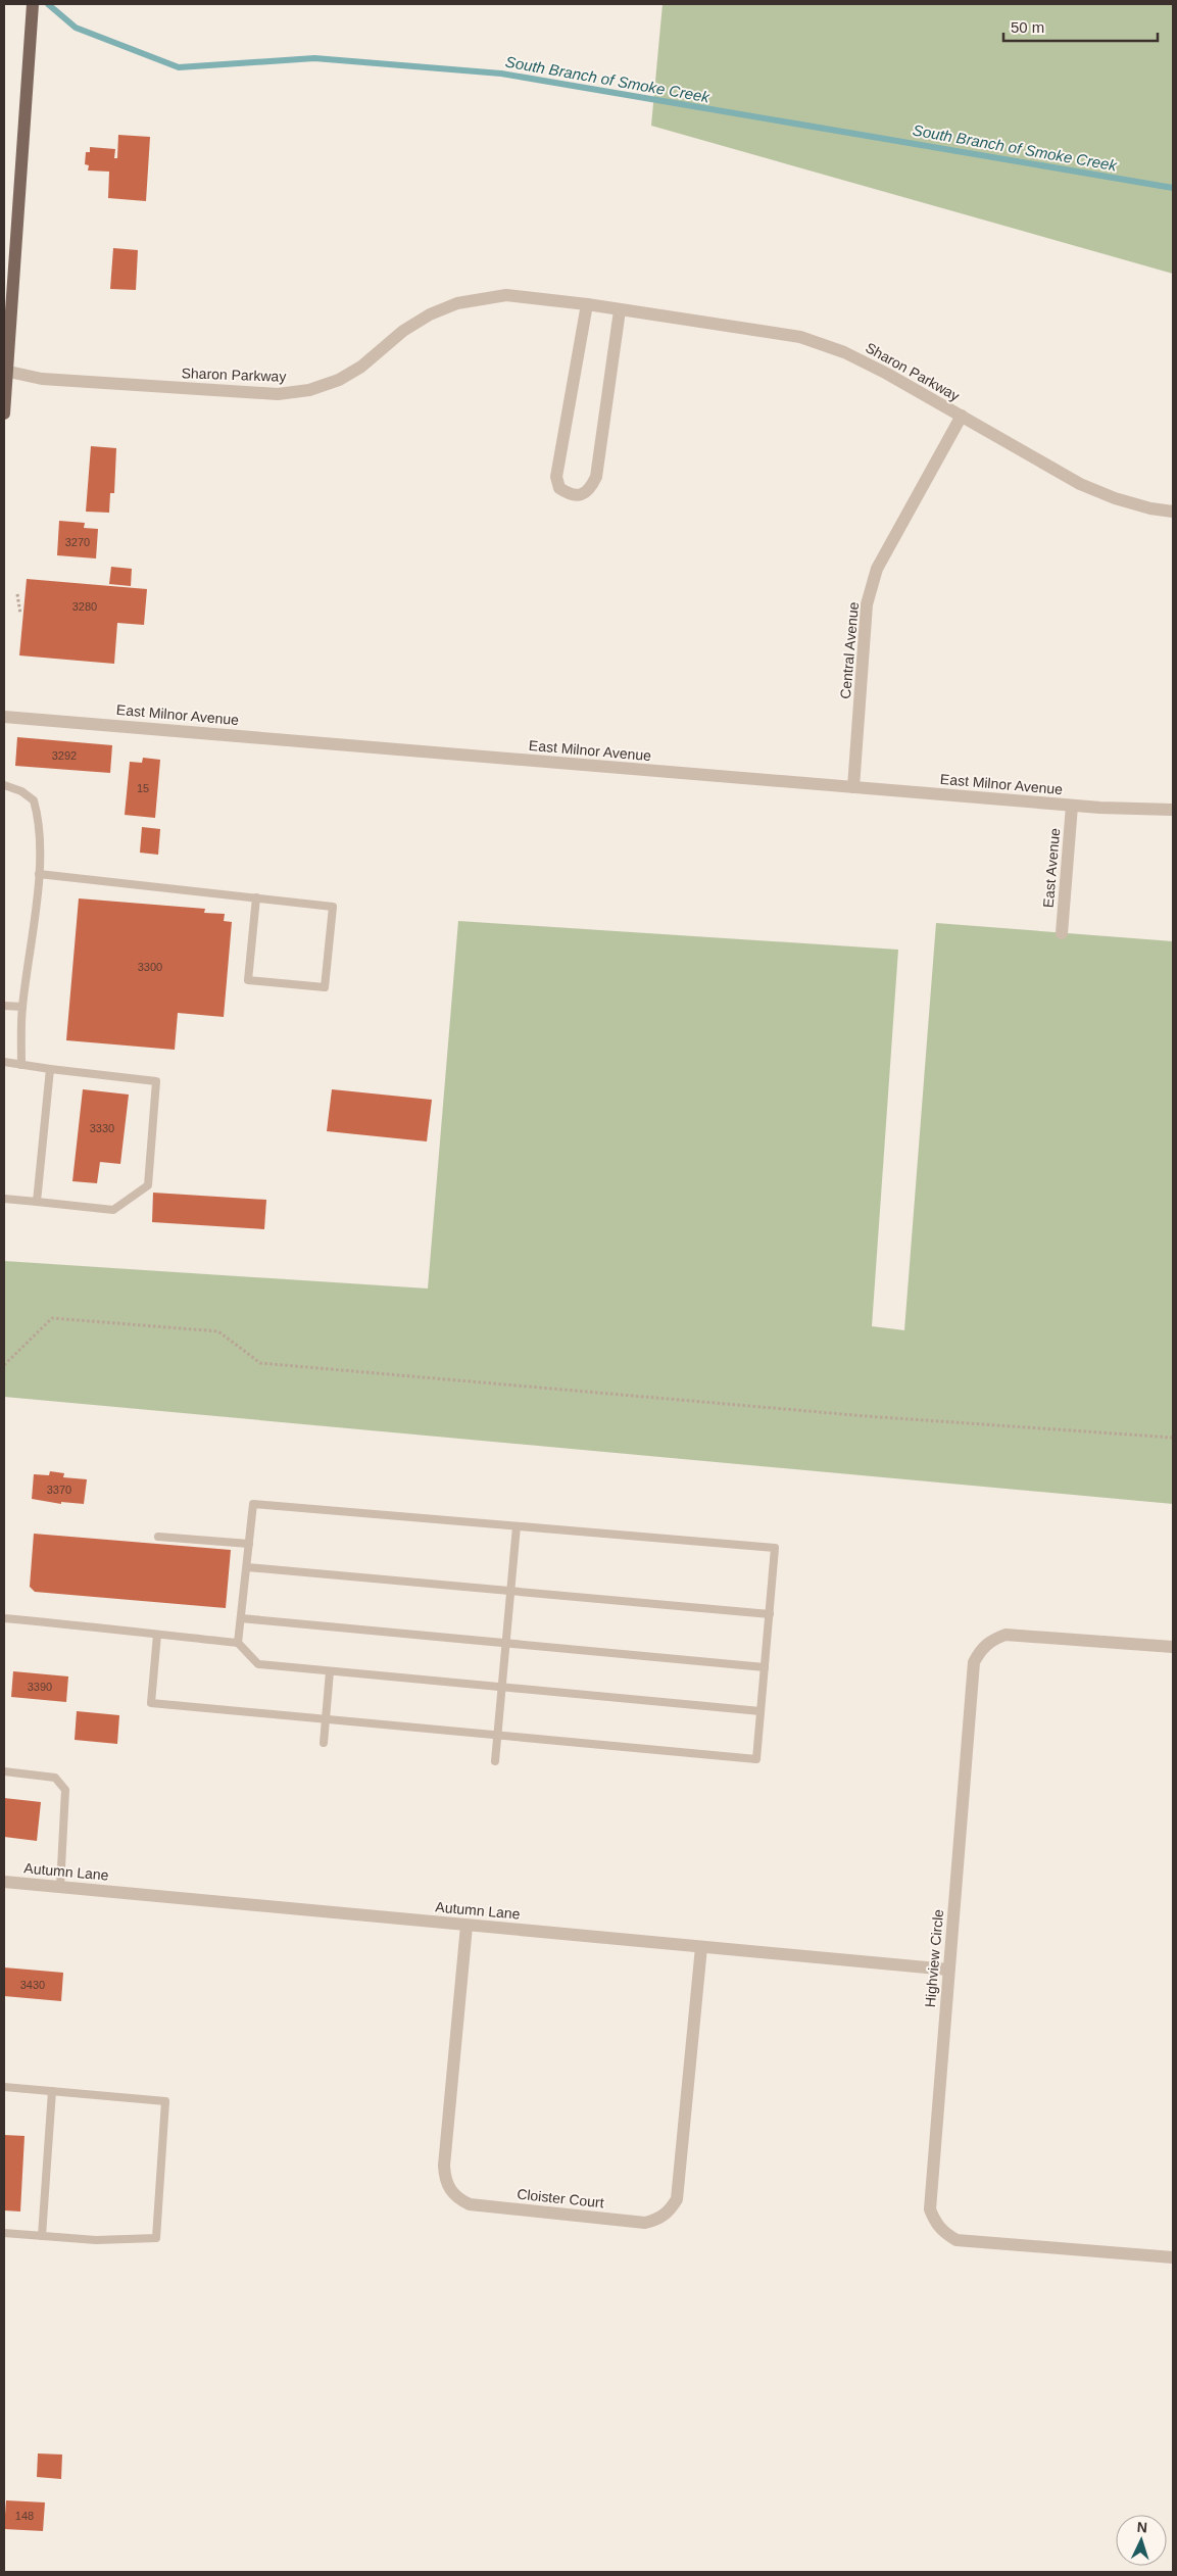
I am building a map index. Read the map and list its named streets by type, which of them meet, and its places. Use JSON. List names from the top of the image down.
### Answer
{
  "streets": {
    "street": [
      "Sharon Parkway",
      "Central Avenue",
      "East Milnor Avenue",
      "East Avenue",
      "Autumn Lane",
      "Highview Circle",
      "Cloister Court"
    ]
  },
  "crossings": [
    ["Sharon Parkway", "Central Avenue"],
    ["Central Avenue", "East Milnor Avenue"],
    ["East Milnor Avenue", "East Avenue"],
    ["Autumn Lane", "Highview Circle"],
    ["Autumn Lane", "Cloister Court"]
  ],
  "water": ["South Branch of Smoke Creek"],
  "house_numbers": [
    "3270",
    "3280",
    "3292",
    "15",
    "3300",
    "3330",
    "3370",
    "3390",
    "3430",
    "148"
  ],
  "scale_bar": "50 m",
  "north": "top"
}
